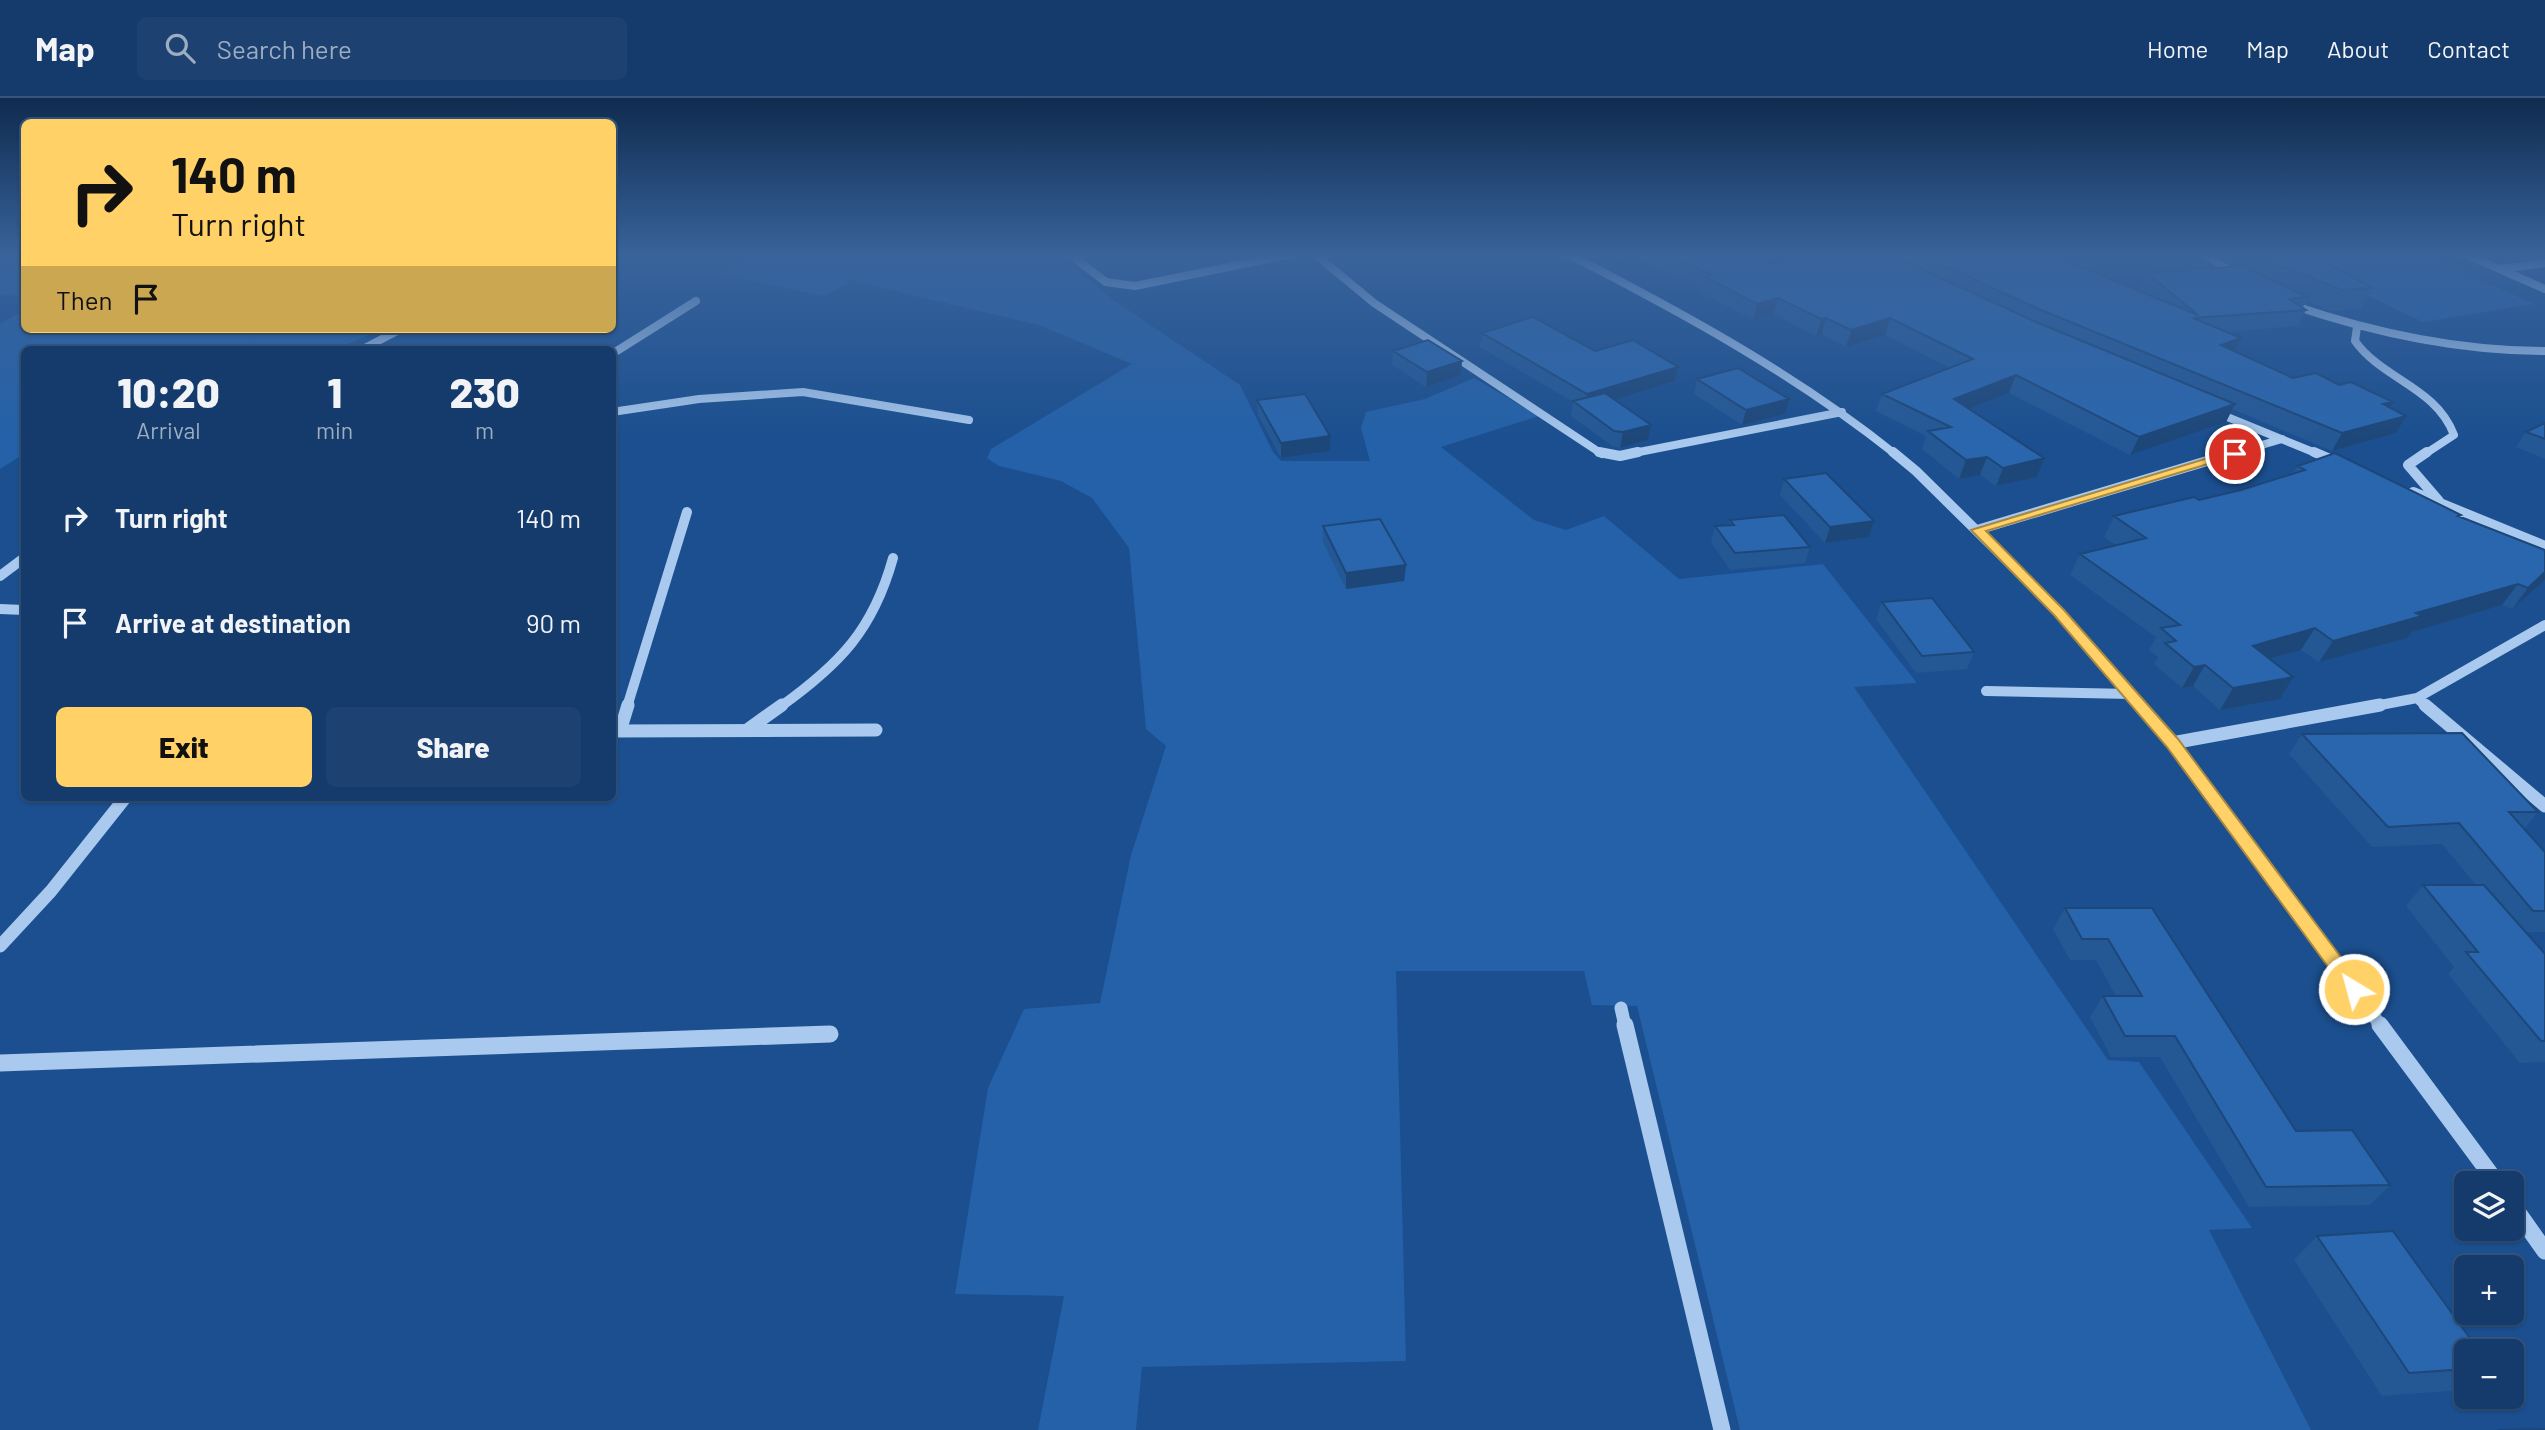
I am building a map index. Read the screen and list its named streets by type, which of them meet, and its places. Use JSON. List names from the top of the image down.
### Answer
{
  "page": {
    "header": "Map",
    "search": "Search here",
    "nav": [
      "Home",
      "Map",
      "About",
      "Contact"
    ],
    "turn": ["140 m", "Turn right"],
    "then": "Then",
    "eta": [
      "10:20",
      "Arrival",
      "1",
      "min",
      "230",
      "m"
    ],
    "list": [
      {
        "name": "Turn right",
        "value": "140 m"
      },
      {
        "name": "Arrive at destination",
        "value": "90 m"
      }
    ],
    "buttons": ["Exit", "Share"],
    "map_buttons": ["+", "−"]
  }
}
